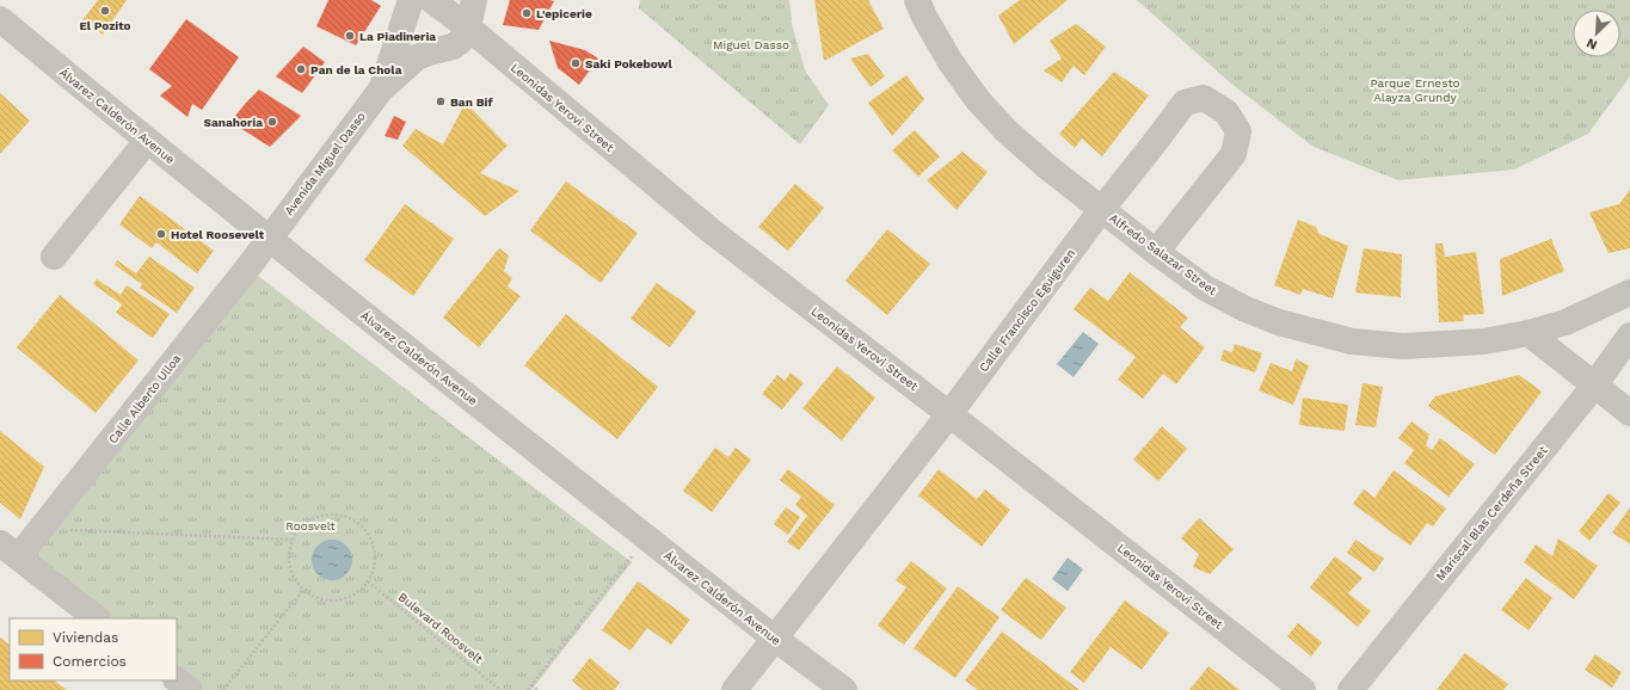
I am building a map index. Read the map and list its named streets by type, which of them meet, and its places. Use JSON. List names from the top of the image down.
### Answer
{
  "streets": {
    "street": [
      "Leonidas Yerovi Street",
      "Álvarez Calderón Avenue",
      "Avenida Miguel Dasso",
      "Alfredo Salazar Street",
      "Calle Francisco Eguiguren",
      "Calle Alberto Ulloa",
      "Mariscal Blas Cerdeña Street"
    ],
    "path": ["Bulevard Roosvelt"]
  },
  "crossings": [
    ["Leonidas Yerovi Street", "Avenida Miguel Dasso"],
    ["Leonidas Yerovi Street", "Calle Francisco Eguiguren"],
    ["Álvarez Calderón Avenue", "Avenida Miguel Dasso"],
    ["Álvarez Calderón Avenue", "Calle Francisco Eguiguren"],
    ["Álvarez Calderón Avenue", "Calle Alberto Ulloa"],
    ["Avenida Miguel Dasso", "Calle Alberto Ulloa"],
    ["Alfredo Salazar Street", "Calle Francisco Eguiguren"]
  ],
  "parks": ["Miguel Dasso", "Parque Ernesto Alayza Grundy", "Roosvelt"],
  "places": [
    "El Pozito",
    "L'epicerie",
    "La Piadineria",
    "Saki Pokebowl",
    "Pan de la Chola",
    "Ban Bif",
    "Sanahoria",
    "Hotel Roosevelt"
  ],
  "legend": ["Viviendas", "Comercios"],
  "north": "bottom left"
}
